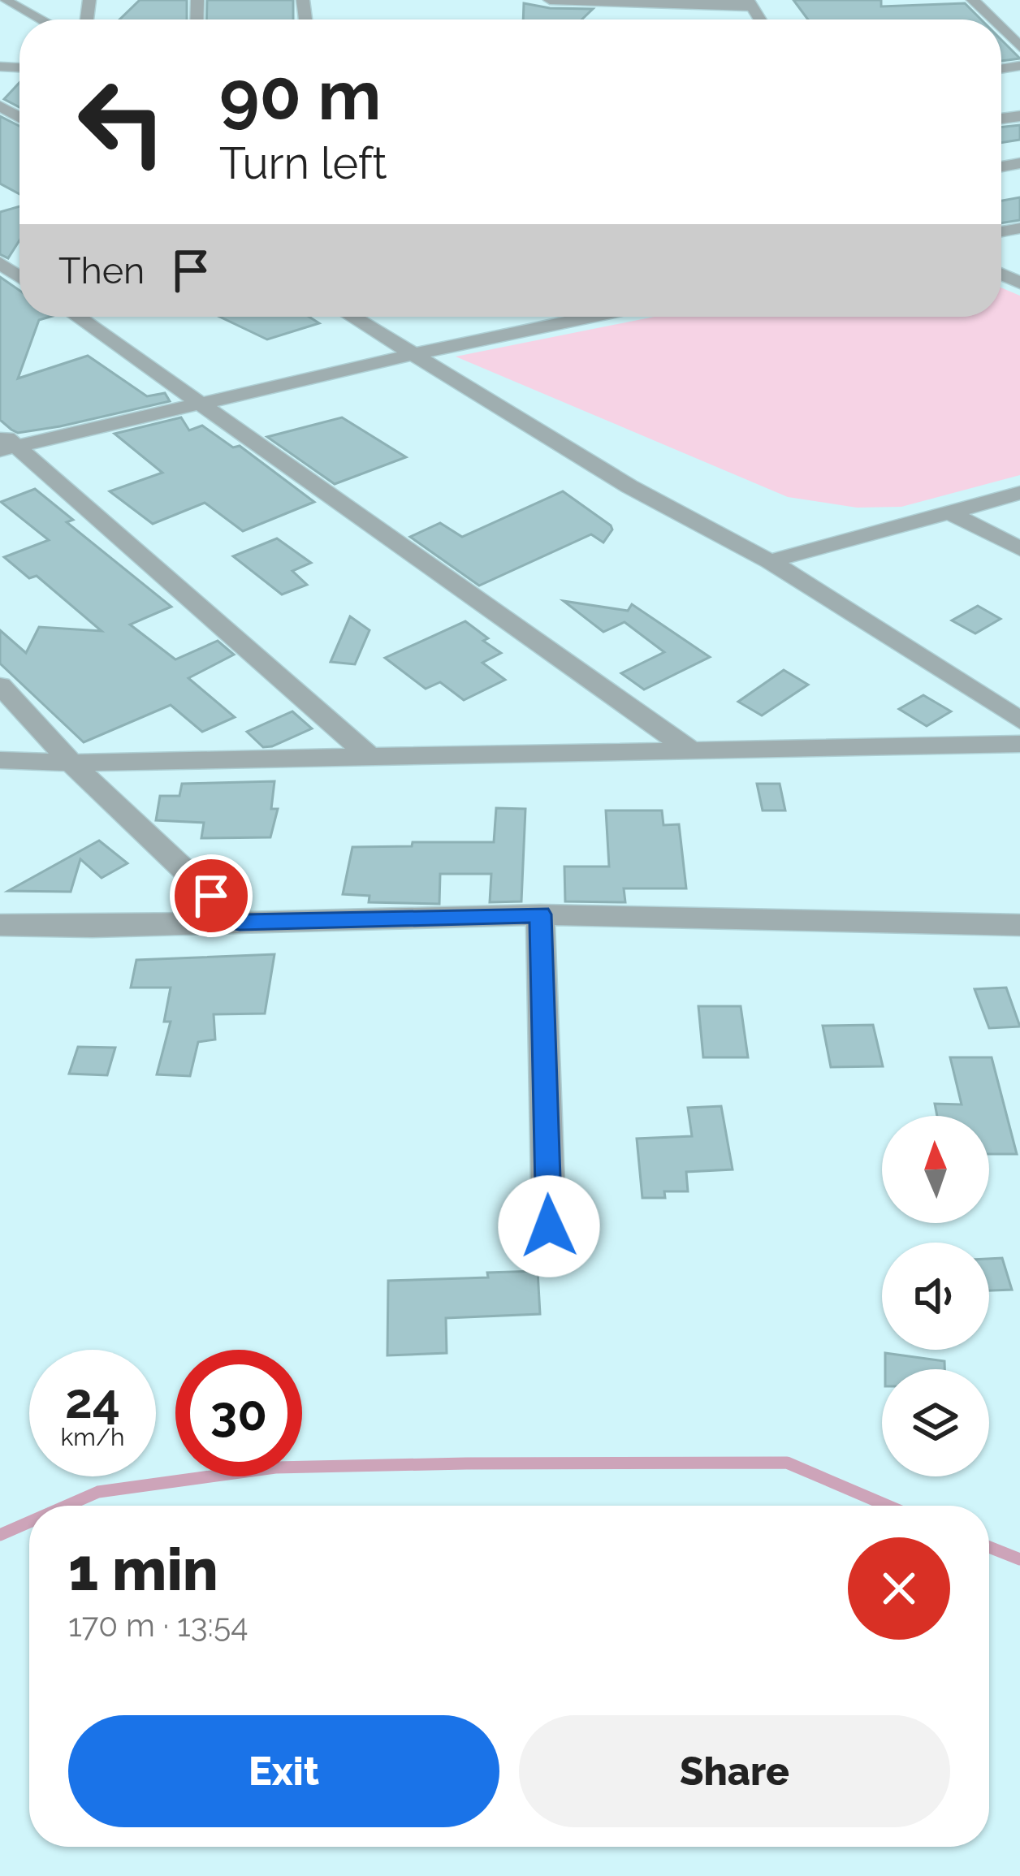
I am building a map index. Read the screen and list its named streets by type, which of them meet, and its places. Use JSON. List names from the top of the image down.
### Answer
{
  "north": "top",
  "page": {
    "turn": ["90 m", "Turn left"],
    "then": "Then",
    "speed": "24 km/h",
    "limit": "30",
    "heading": ["1 min", "170 m · 13:54"],
    "buttons": ["Exit", "Share"]
  }
}
